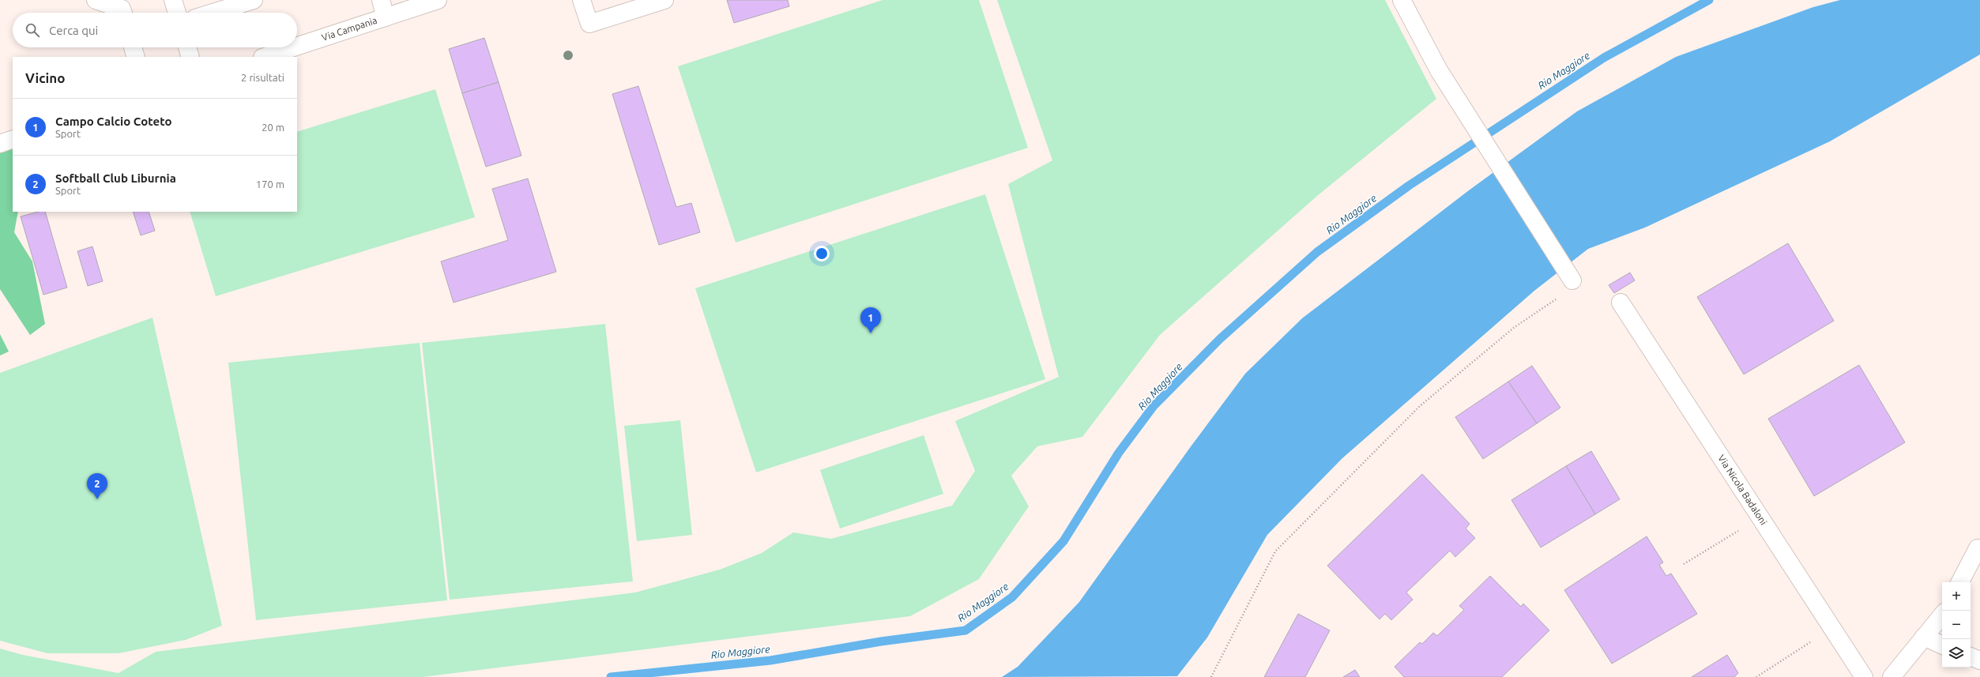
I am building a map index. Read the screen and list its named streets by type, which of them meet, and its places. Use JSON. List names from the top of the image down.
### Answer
{
  "streets": {
    "street": ["Via Campania", "Via Nicola Badaloni"]
  },
  "water": ["Rio Maggiore"],
  "page": {
    "search": "Cerca qui",
    "heading": ["Vicino", "2 risultati"],
    "list": [
      {
        "mark": "1",
        "name": "Campo Calcio Coteto",
        "note": "Sport",
        "value": "20 m"
      },
      {
        "mark": "2",
        "name": "Softball Club Liburnia",
        "note": "Sport",
        "value": "170 m"
      }
    ],
    "pins": ["1", "2"],
    "map_buttons": ["+", "−"]
  }
}
